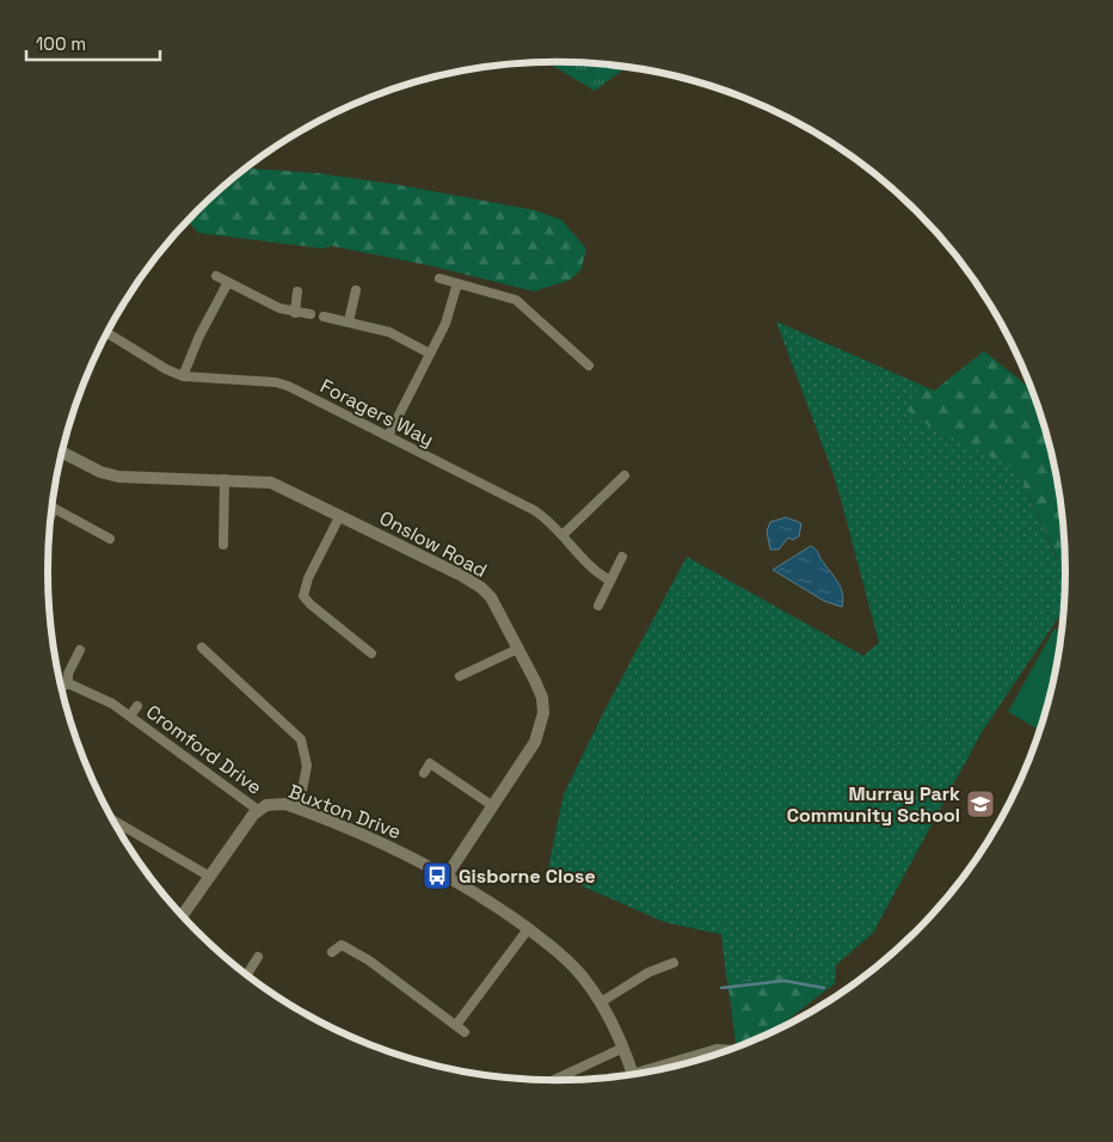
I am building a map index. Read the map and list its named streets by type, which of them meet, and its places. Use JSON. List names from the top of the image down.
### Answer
{
  "streets": {
    "street": [
      "Foragers Way",
      "Onslow Road",
      "Cromford Drive",
      "Buxton Drive"
    ]
  },
  "crossings": [
    ["Onslow Road", "Buxton Drive"],
    ["Cromford Drive", "Buxton Drive"]
  ],
  "places": {
    "school or university": ["Murray Park Community School"],
    "bus stop": ["Gisborne Close"]
  },
  "scale_bar": "100 m"
}
